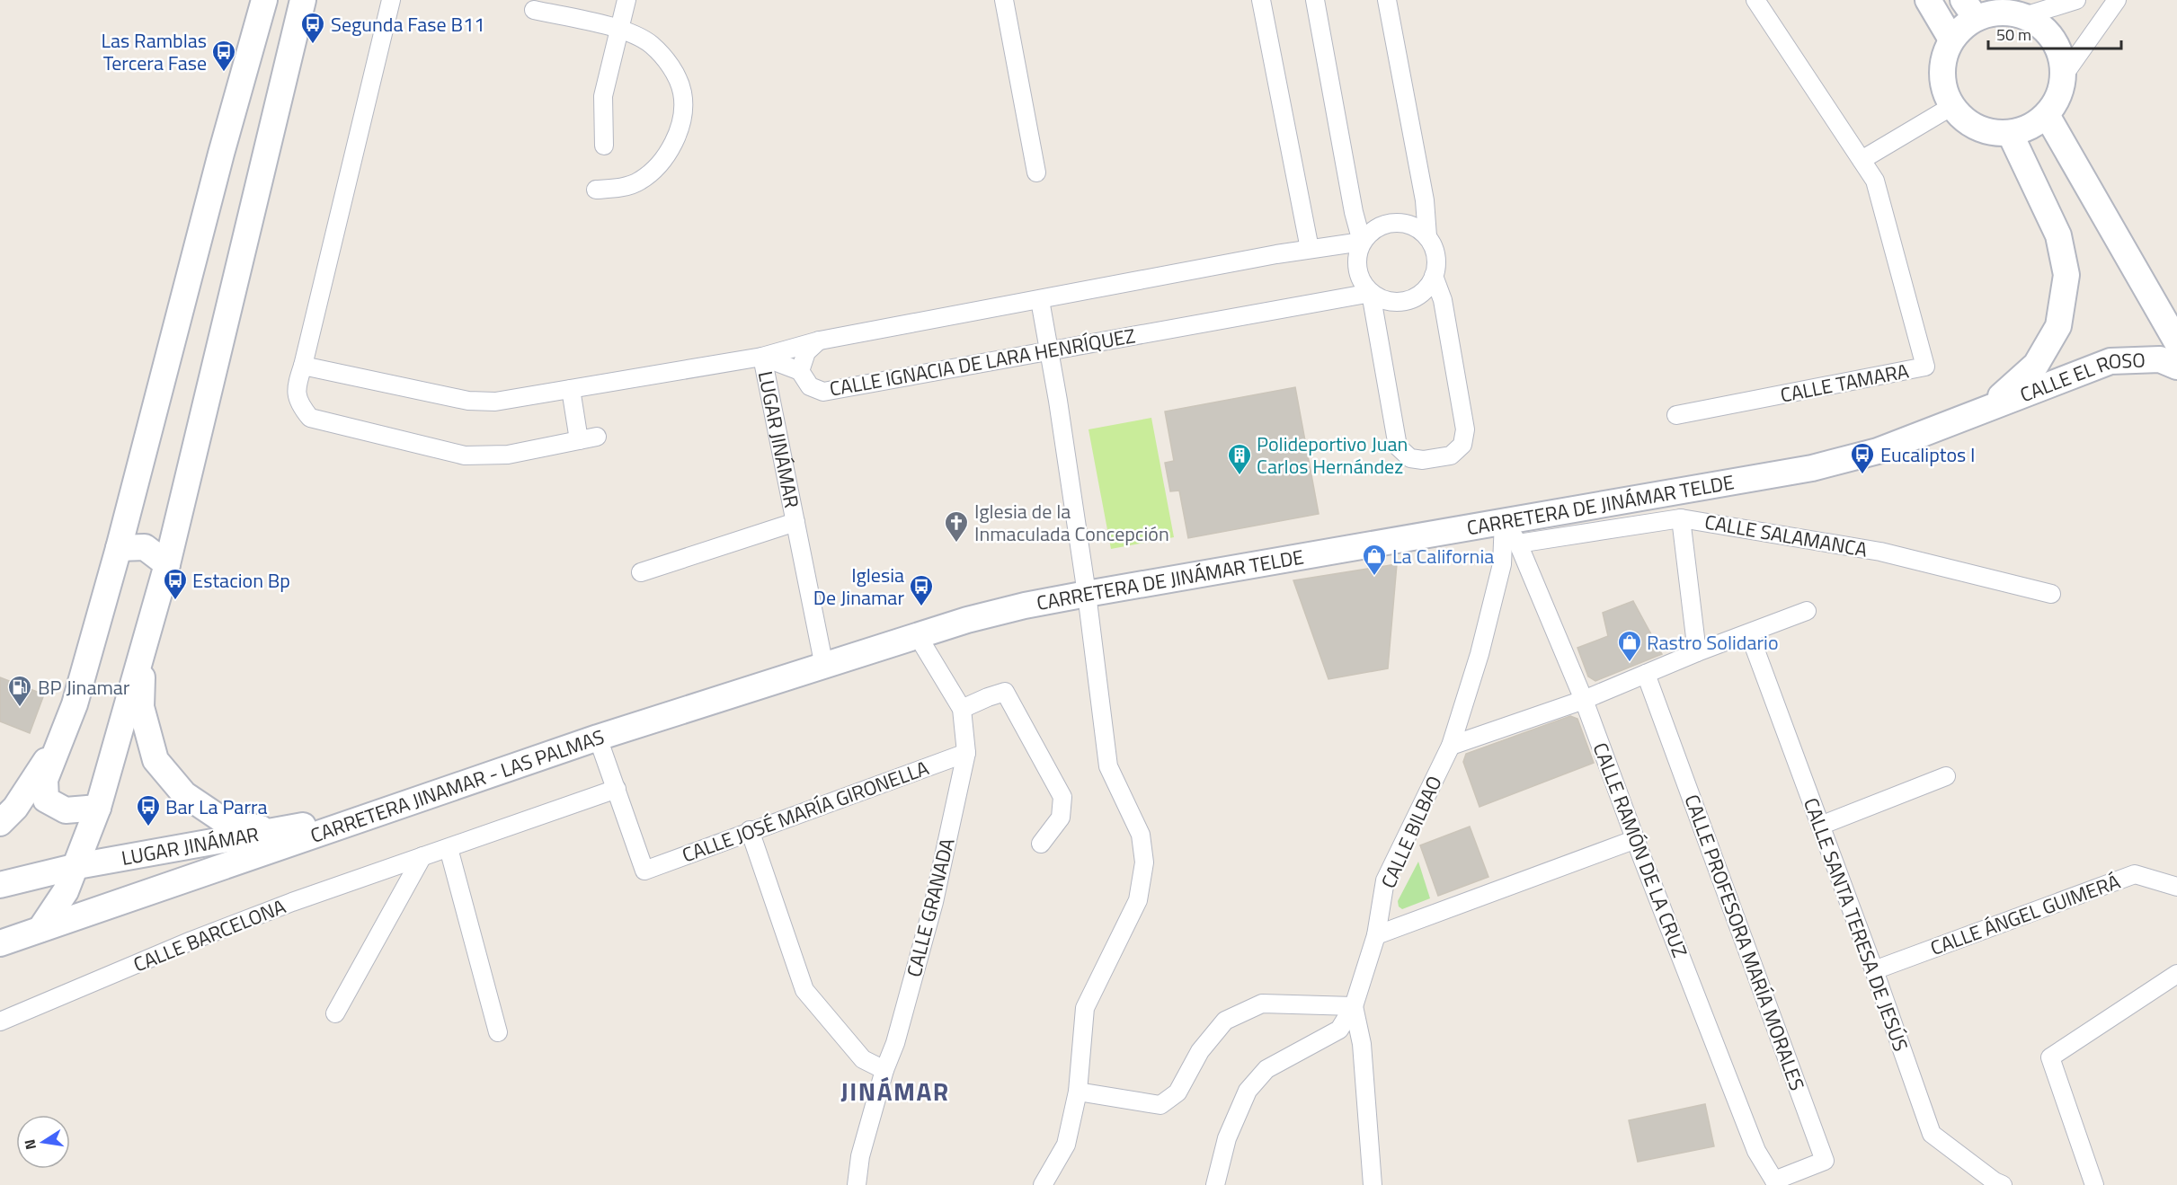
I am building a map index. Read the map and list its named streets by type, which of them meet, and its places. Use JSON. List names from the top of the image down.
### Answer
{
  "streets": {
    "main road": [
      "CALLE EL ROSO",
      "LUGAR JINÁMAR",
      "CARRETERA DE JINÁMAR TELDE",
      "CARRETERA JINAMAR - LAS PALMAS"
    ],
    "street": [
      "CALLE IGNACIA DE LARA HENRÍQUEZ",
      "CALLE TAMARA",
      "CALLE SALAMANCA",
      "CALLE JOSÉ MARÍA GIRONELLA",
      "CALLE BILBAO",
      "CALLE RAMÓN DE LA CRUZ",
      "CALLE GRANADA",
      "CALLE ÁNGEL GUIMERÁ",
      "CALLE SANTA TERESA DE JESÚS",
      "CALLE BARCELONA",
      "CALLE PROFESORA MARÍA MORALES"
    ]
  },
  "crossings": [
    ["CALLE EL ROSO", "CARRETERA DE JINÁMAR TELDE"],
    ["LUGAR JINÁMAR", "CARRETERA JINAMAR - LAS PALMAS"],
    ["CARRETERA DE JINÁMAR TELDE", "CARRETERA JINAMAR - LAS PALMAS"],
    ["CARRETERA DE JINÁMAR TELDE", "CALLE BILBAO"],
    ["CARRETERA DE JINÁMAR TELDE", "CALLE RAMÓN DE LA CRUZ"],
    ["CARRETERA DE JINÁMAR TELDE", "CALLE GRANADA"],
    ["CALLE SALAMANCA", "CALLE RAMÓN DE LA CRUZ"],
    ["CARRETERA JINAMAR - LAS PALMAS", "CALLE GRANADA"],
    ["CALLE JOSÉ MARÍA GIRONELLA", "CALLE GRANADA"],
    ["CALLE JOSÉ MARÍA GIRONELLA", "CALLE BARCELONA"],
    ["CALLE BILBAO", "CALLE RAMÓN DE LA CRUZ"],
    ["CALLE RAMÓN DE LA CRUZ", "CALLE PROFESORA MARÍA MORALES"],
    ["CALLE ÁNGEL GUIMERÁ", "CALLE SANTA TERESA DE JESÚS"]
  ],
  "districts": ["JINÁMAR"],
  "places": {
    "bus stop": [
      "Segunda Fase B11",
      "Las Ramblas Tercera Fase",
      "Eucaliptos I",
      "Estacion Bp",
      "Iglesia De Jinamar",
      "Bar La Parra"
    ],
    "building": ["Polideportivo Juan Carlos Hernández"],
    "church": ["Iglesia de la Inmaculada Concepción"],
    "shop": ["La California", "Rastro Solidario"],
    "fuel station": ["BP Jinamar"]
  },
  "scale_bar": "50 m",
  "north": "left"
}
